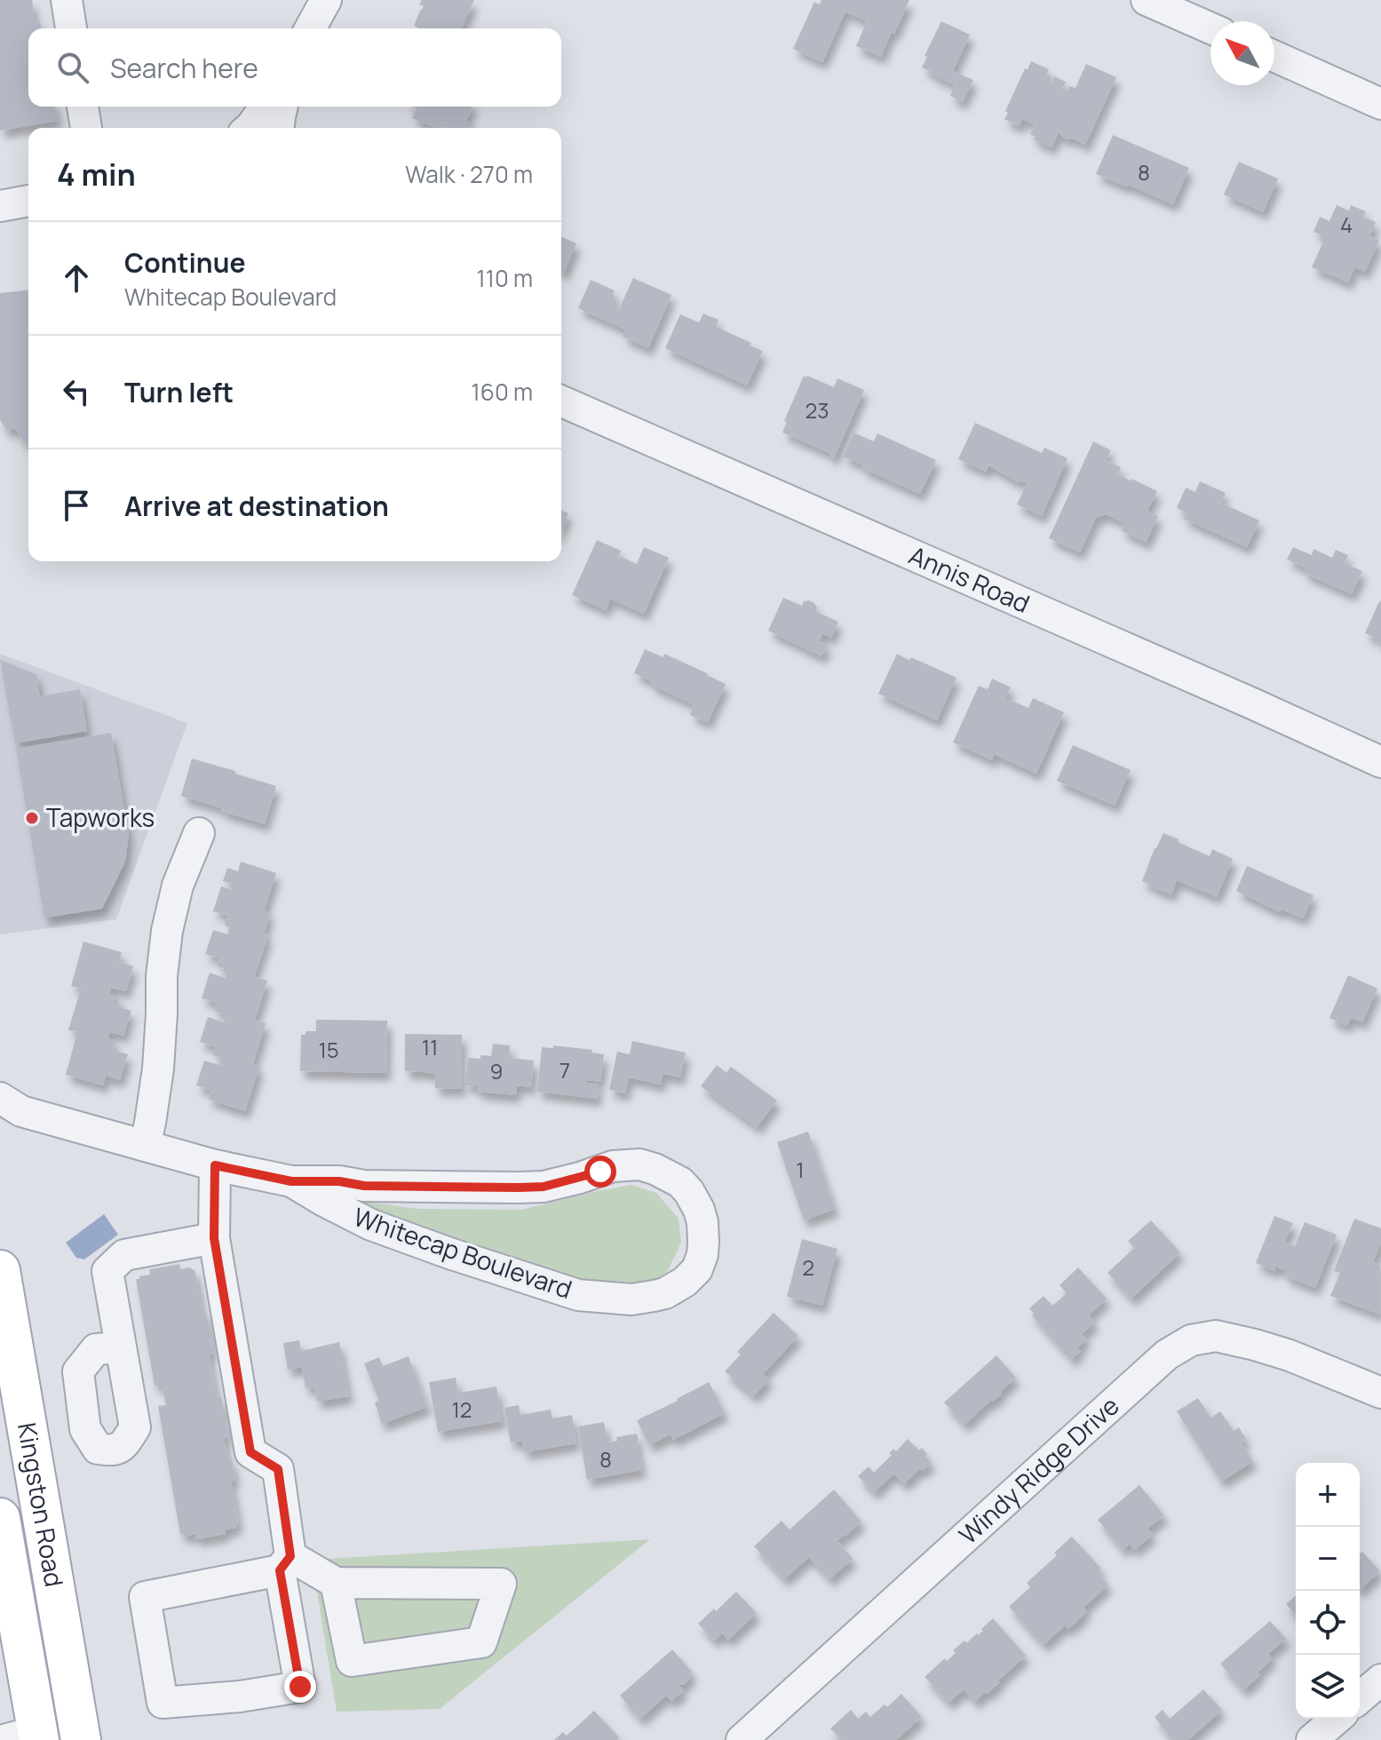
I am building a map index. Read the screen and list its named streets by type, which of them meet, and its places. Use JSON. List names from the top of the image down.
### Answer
{
  "streets": {
    "main road": ["Kingston Road"],
    "street": ["Annis Road", "Whitecap Boulevard", "Windy Ridge Drive"]
  },
  "places": ["Tapworks"],
  "house_numbers": [
    "8",
    "4",
    "23",
    "11",
    "15",
    "7",
    "9",
    "1",
    "2",
    "12",
    "8"
  ],
  "north": "top left",
  "page": {
    "search": "Search here",
    "heading": ["4 min", "Walk · 270 m"],
    "list": [
      ["Continue", "Whitecap Boulevard", "110 m"],
      ["Turn left", "160 m"],
      "Arrive at destination"
    ],
    "map_buttons": ["+", "−"]
  }
}
